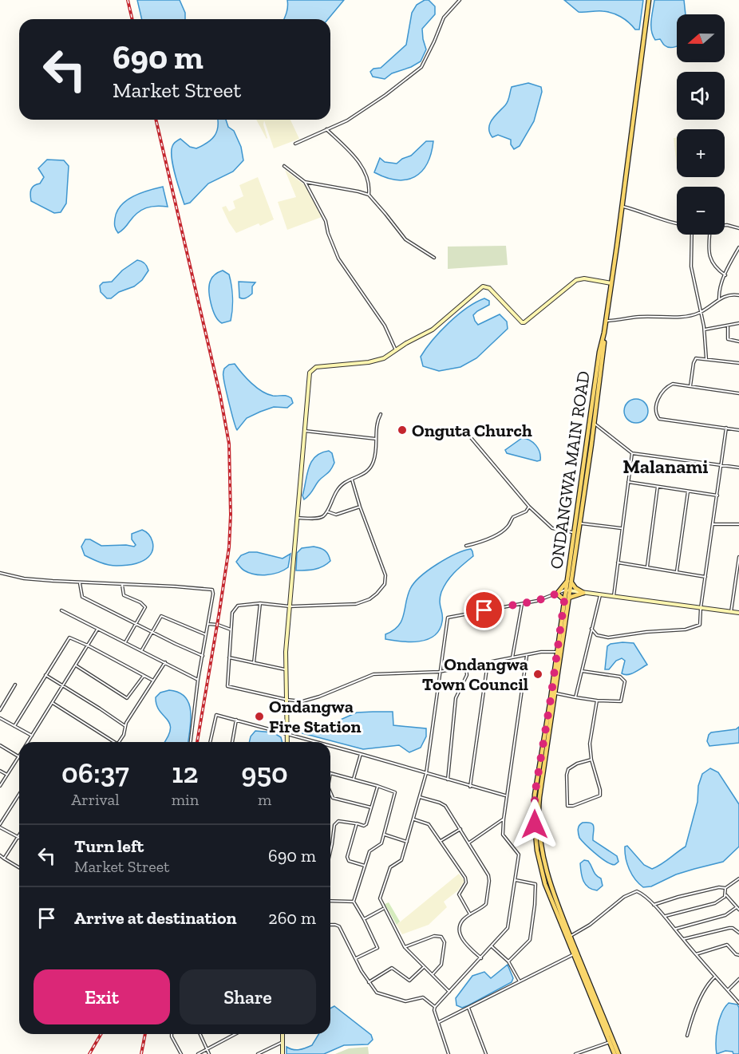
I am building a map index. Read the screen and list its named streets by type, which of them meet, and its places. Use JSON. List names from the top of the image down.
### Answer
{
  "streets": {
    "main road": ["ONDANGWA MAIN ROAD"]
  },
  "districts": ["Malanami"],
  "places": ["Onguta Church", "Ondangwa Town Council", "Ondangwa Fire Station"],
  "north": "left",
  "page": {
    "map_buttons": ["+", "−"],
    "turn": ["690 m", "Market Street"],
    "eta": [
      "06:37",
      "Arrival",
      "12",
      "min",
      "950",
      "m"
    ],
    "list": [
      {
        "name": "Turn left",
        "note": "Market Street",
        "value": "690 m"
      },
      {
        "name": "Arrive at destination",
        "value": "260 m"
      }
    ],
    "buttons": ["Exit", "Share"]
  }
}
